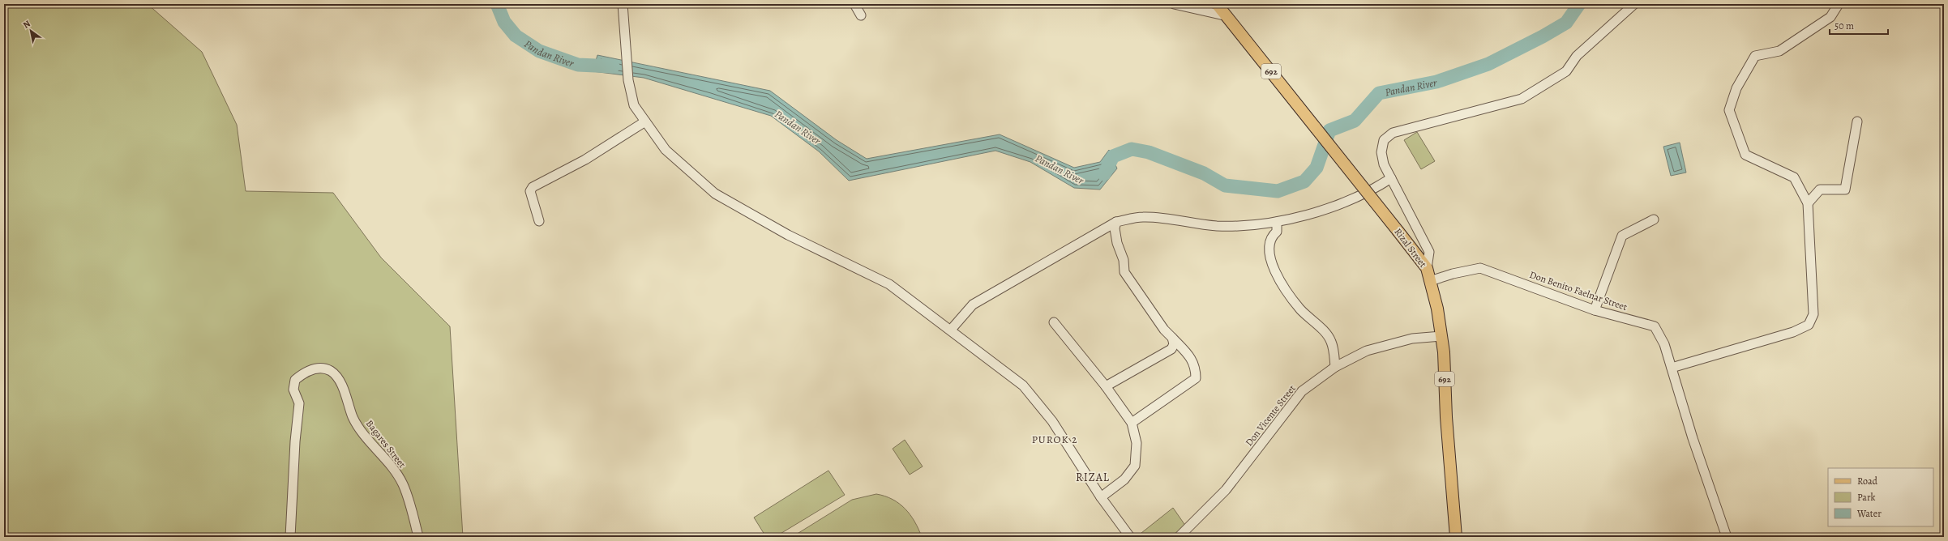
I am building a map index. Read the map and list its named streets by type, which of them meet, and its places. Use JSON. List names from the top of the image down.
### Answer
{
  "streets": {
    "main road": ["692", "Rizal Street"],
    "street": ["Don Benito Faelnar Street", "Don Vicente Street", "Bagares Street"]
  },
  "crossings": [
    ["692", "Rizal Street"],
    ["Rizal Street", "Don Benito Faelnar Street"],
    ["Rizal Street", "Don Vicente Street"]
  ],
  "districts": ["PUROK 2", "RIZAL"],
  "water": ["Pandan River"],
  "legend": ["Road", "Park", "Water"],
  "scale_bar": "50 m",
  "north": "top left"
}
